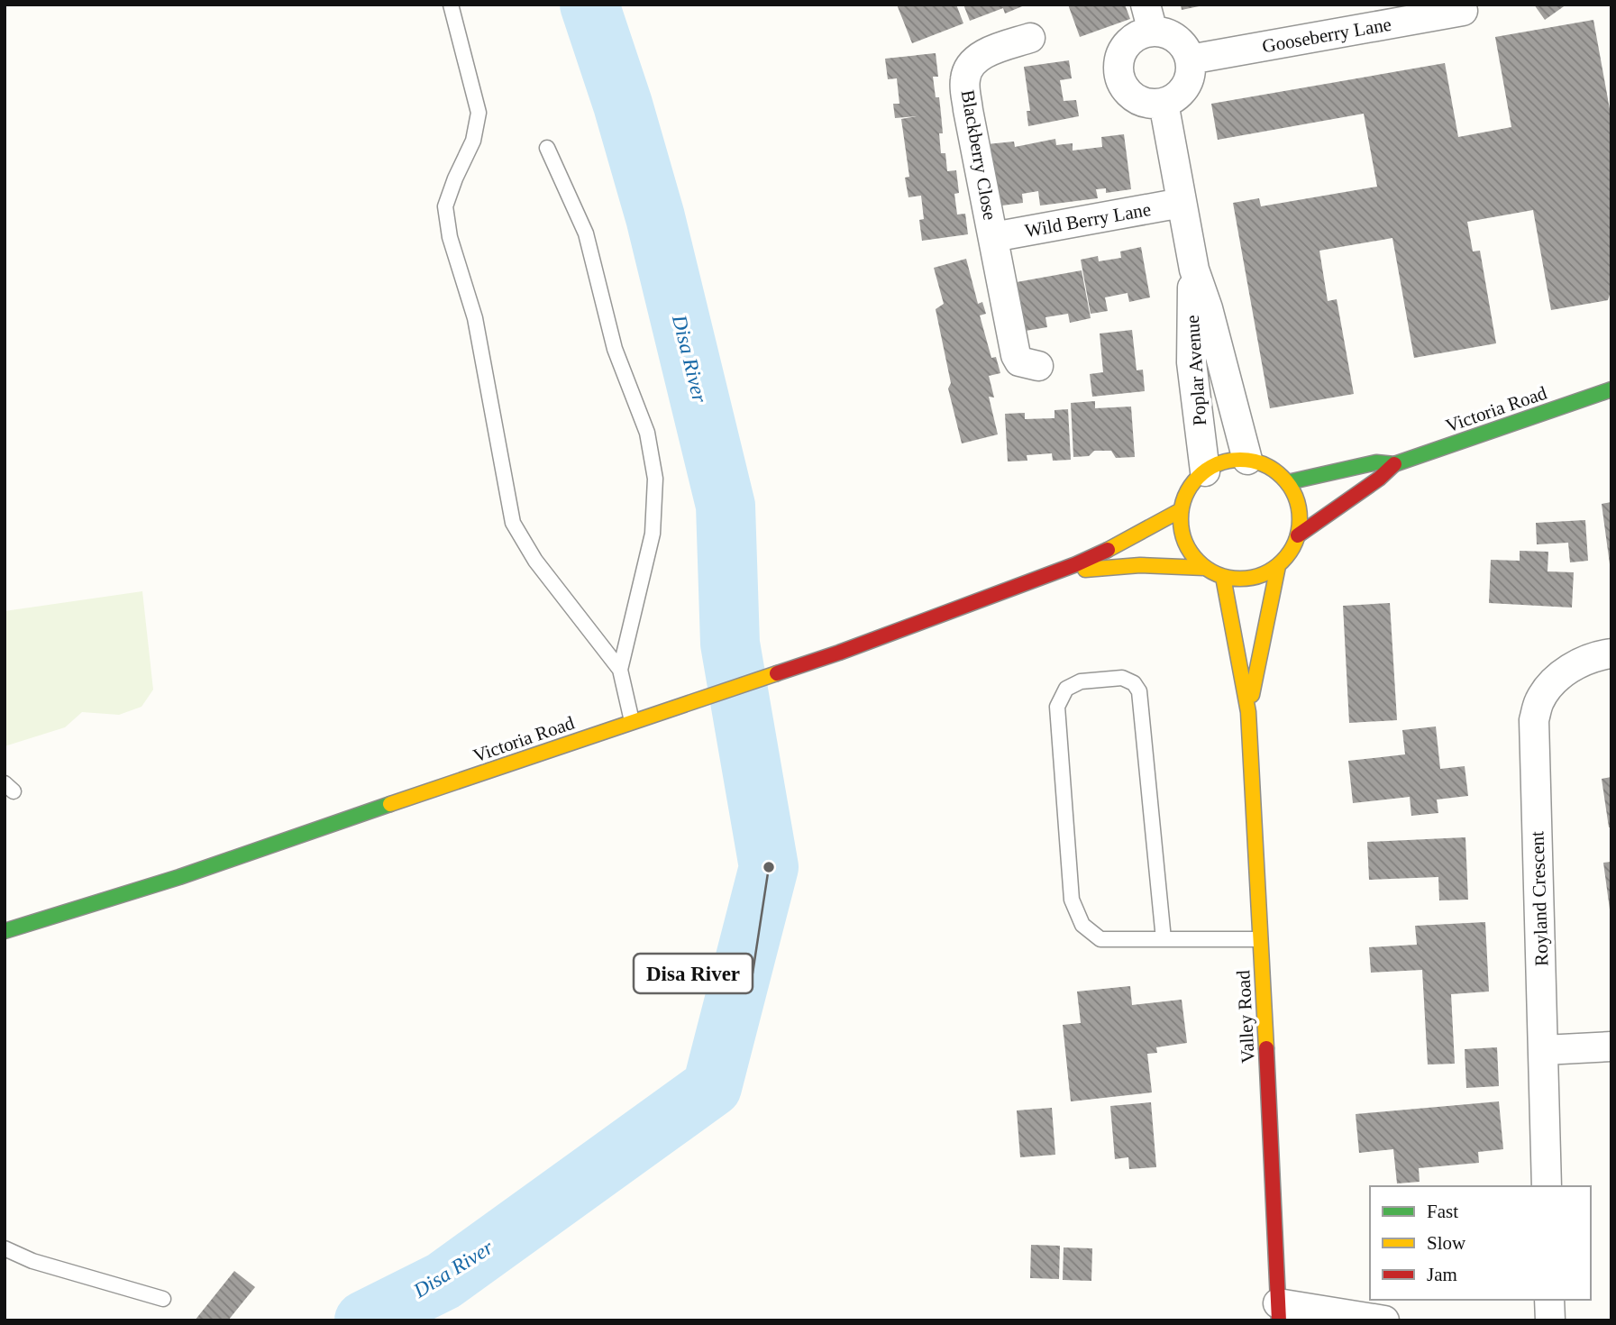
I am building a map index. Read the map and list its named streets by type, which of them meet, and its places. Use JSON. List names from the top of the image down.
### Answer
{
  "streets": {
    "main road": ["Victoria Road", "Valley Road"],
    "street": [
      "Gooseberry Lane",
      "Blackberry Close",
      "Wild Berry Lane",
      "Poplar Avenue",
      "Royland Crescent"
    ]
  },
  "crossings": [
    ["Gooseberry Lane", "Poplar Avenue"],
    ["Blackberry Close", "Wild Berry Lane"],
    ["Wild Berry Lane", "Poplar Avenue"],
    ["Poplar Avenue", "Victoria Road"],
    ["Poplar Avenue", "Valley Road"],
    ["Victoria Road", "Valley Road"]
  ],
  "water": ["Disa River"],
  "places": ["Disa River"],
  "legend": ["Fast", "Slow", "Jam"]
}
